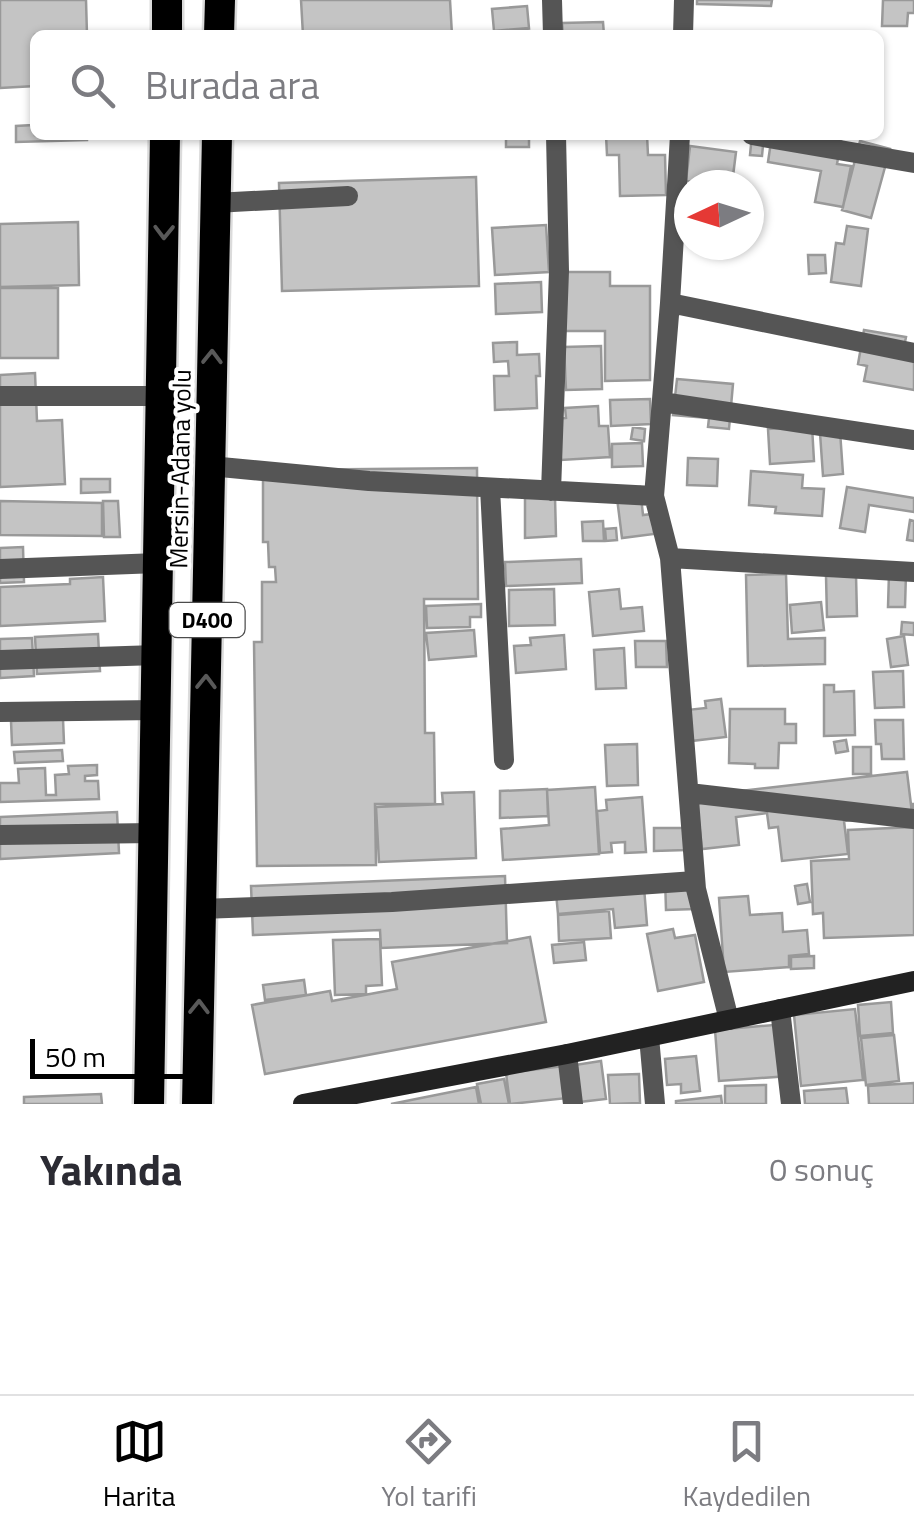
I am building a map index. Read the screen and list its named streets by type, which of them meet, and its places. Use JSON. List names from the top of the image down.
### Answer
{
  "streets": {
    "highway": ["Mersin-Adana yolu", "D400"]
  },
  "scale_bar": "50 m",
  "north": "left",
  "page": {
    "search": "Burada ara",
    "scale": "50 m",
    "heading": ["Yakında", "0 sonuç"],
    "nav": ["Harita", "Yol tarifi", "Kaydedilen"]
  }
}
